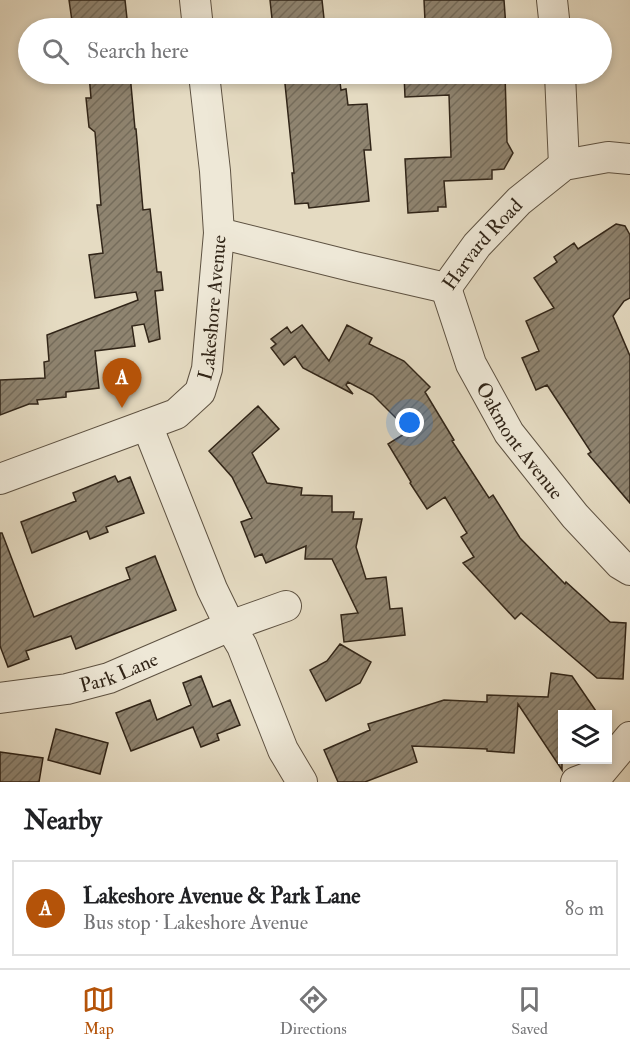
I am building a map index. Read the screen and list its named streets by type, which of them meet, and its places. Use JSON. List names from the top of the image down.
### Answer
{
  "streets": {
    "street": [
      "Harvard Road",
      "Lakeshore Avenue",
      "Oakmont Avenue",
      "Park Lane"
    ]
  },
  "crossings": [
    ["Harvard Road", "Lakeshore Avenue"],
    ["Harvard Road", "Oakmont Avenue"]
  ],
  "page": {
    "search": "Search here",
    "pins": "A",
    "heading": "Nearby",
    "list": [
      {
        "mark": "A",
        "name": "Lakeshore Avenue & Park Lane",
        "note": "Bus stop · Lakeshore Avenue",
        "value": "80 m"
      }
    ],
    "nav": ["Map", "Directions", "Saved"]
  }
}
